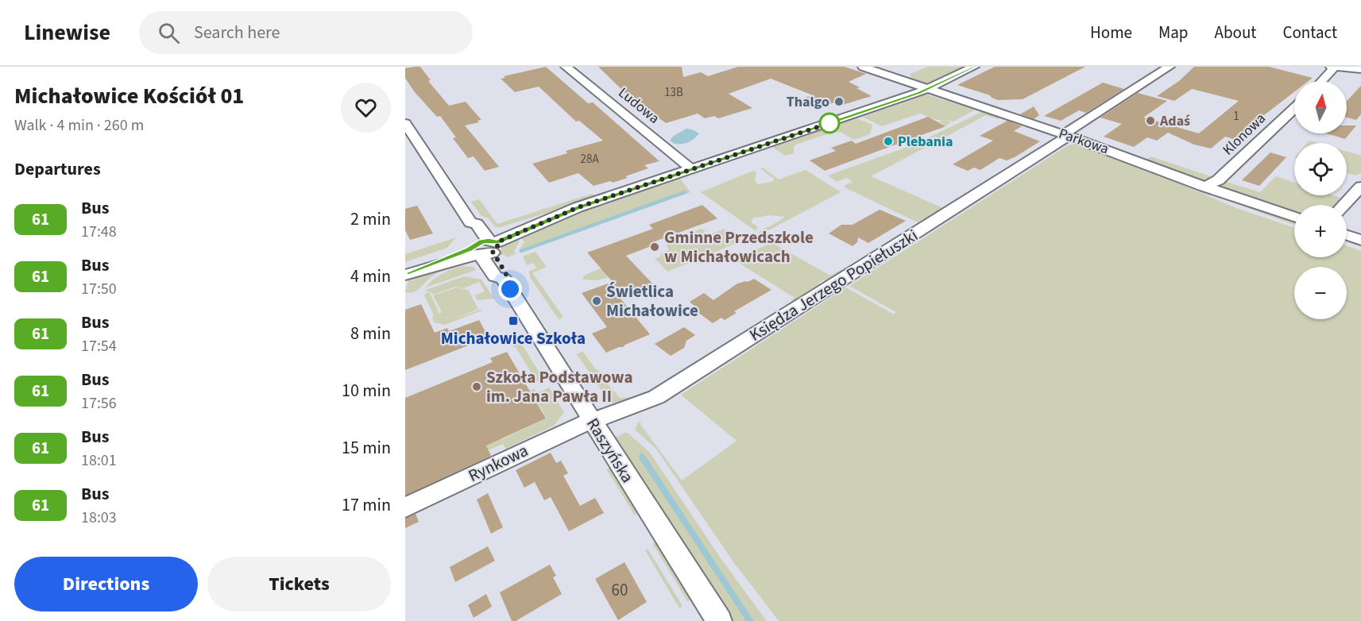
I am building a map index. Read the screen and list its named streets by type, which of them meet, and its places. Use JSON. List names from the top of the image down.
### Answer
{
  "streets": {
    "street": [
      "Ludowa",
      "Klonowa",
      "Parkowa",
      "Księdza Jerzego Popiełuszki",
      "Raszyńska",
      "Rynkowa"
    ]
  },
  "crossings": [
    ["Klonowa", "Parkowa"],
    ["Parkowa", "Księdza Jerzego Popiełuszki"],
    ["Księdza Jerzego Popiełuszki", "Raszyńska"],
    ["Księdza Jerzego Popiełuszki", "Rynkowa"],
    ["Raszyńska", "Rynkowa"]
  ],
  "places": {
    "other": [
      "Thalgo",
      "Adaś",
      "Plebania",
      "Gminne Przedszkole w Michałowicach",
      "Świetlica Michałowice",
      "Szkoła Podstawowa im. Jana Pawła II"
    ],
    "transit": ["Michałowice Szkoła"]
  },
  "lines": ["bus line 61"],
  "house_numbers": [
    "13B",
    "1",
    "28A",
    "60"
  ],
  "north": "top",
  "page": {
    "header": "Linewise",
    "search": "Search here",
    "nav": [
      "Home",
      "Map",
      "About",
      "Contact"
    ],
    "heading": [
      ["Michałowice Kościół 01", "Walk · 4 min · 260 m"],
      "Departures"
    ],
    "map_buttons": ["+", "−"],
    "list": [
      {
        "mark": "61",
        "name": "Bus",
        "note": "17:48",
        "value": "2 min"
      },
      {
        "mark": "61",
        "name": "Bus",
        "note": "17:50",
        "value": "4 min"
      },
      {
        "mark": "61",
        "name": "Bus",
        "note": "17:54",
        "value": "8 min"
      },
      {
        "mark": "61",
        "name": "Bus",
        "note": "17:56",
        "value": "10 min"
      },
      {
        "mark": "61",
        "name": "Bus",
        "note": "18:01",
        "value": "15 min"
      },
      {
        "mark": "61",
        "name": "Bus",
        "note": "18:03",
        "value": "17 min"
      }
    ],
    "buttons": ["Directions", "Tickets"]
  }
}
